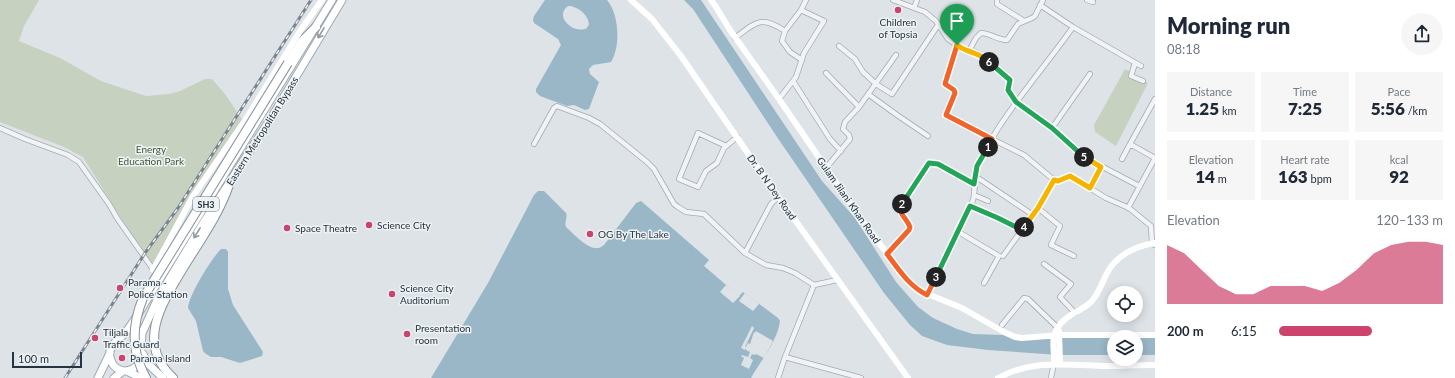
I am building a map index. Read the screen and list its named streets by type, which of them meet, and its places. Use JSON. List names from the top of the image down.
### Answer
{
  "streets": {
    "main road": ["Eastern Metropolitan Bypass", "SH3"],
    "street": ["Dr. B N Dey Road", "Gulam Jilani Khan Road"]
  },
  "crossings": [
    ["Eastern Metropolitan Bypass", "SH3"]
  ],
  "parks": ["Energy Education Park"],
  "places": [
    "Children of Topsia",
    "Science City",
    "Space Theatre",
    "OG By The Lake",
    "Parama - Police Station",
    "Science City Auditorium",
    "Presentation room",
    "Tiljala Traffic Guard",
    "Parama Island"
  ],
  "scale_bar": "100 m",
  "page": {
    "heading": ["Morning run", "08:18"],
    "pins": [
      "6",
      "1",
      "5",
      "2",
      "4",
      "3"
    ],
    "stats": [
      ["Distance", "1.25 km"],
      ["Time", "7:25"],
      ["Pace", "5:56 /km"],
      ["Elevation", "14 m"],
      ["Heart rate", "163 bpm"],
      ["kcal", "92"]
    ],
    "chart": ["Elevation", "120–133 m"],
    "list": [
      {
        "name": "200 m",
        "note": "6:15"
      }
    ],
    "scale": "100 m"
  }
}
